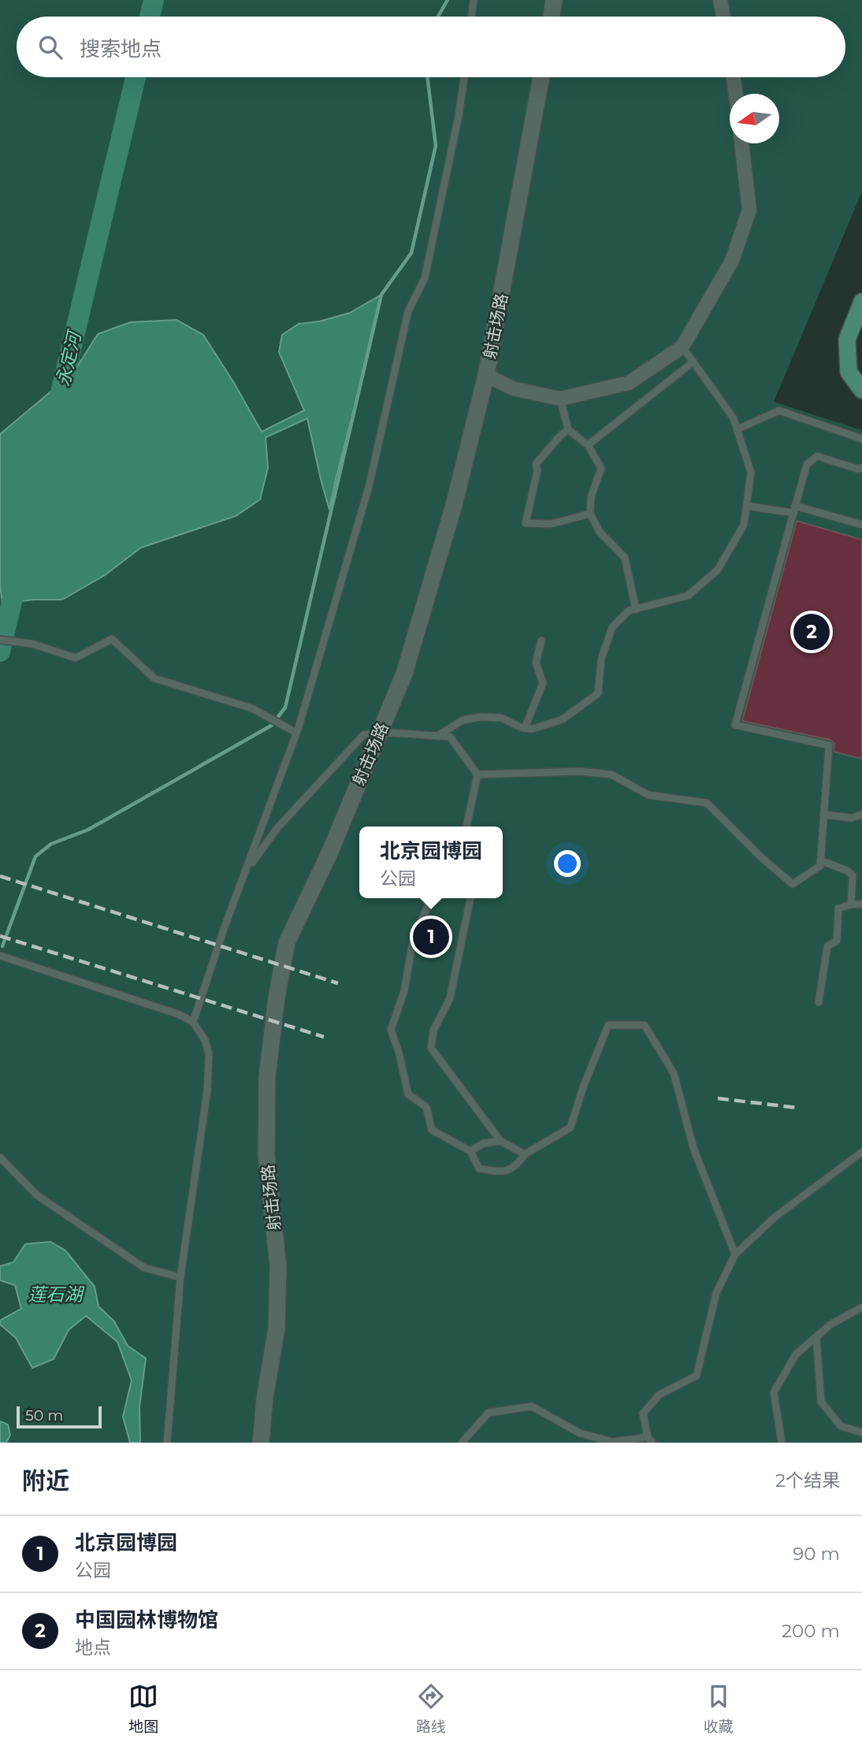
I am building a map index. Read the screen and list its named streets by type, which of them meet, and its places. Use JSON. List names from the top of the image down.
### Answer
{
  "streets": {
    "street": ["射击场路"]
  },
  "water": ["永定河", "莲石湖"],
  "scale_bar": "50 m",
  "north": "left",
  "page": {
    "search": "搜索地点",
    "pins": ["2", "1"],
    "popup": ["北京园博园", "公园"],
    "scale": "50 m",
    "heading": ["附近", "2个结果"],
    "list": [
      {
        "mark": "1",
        "name": "北京园博园",
        "note": "公园",
        "value": "90 m"
      },
      {
        "mark": "2",
        "name": "中国园林博物馆",
        "note": "地点",
        "value": "200 m"
      }
    ],
    "nav": ["地图", "路线", "收藏"]
  }
}
